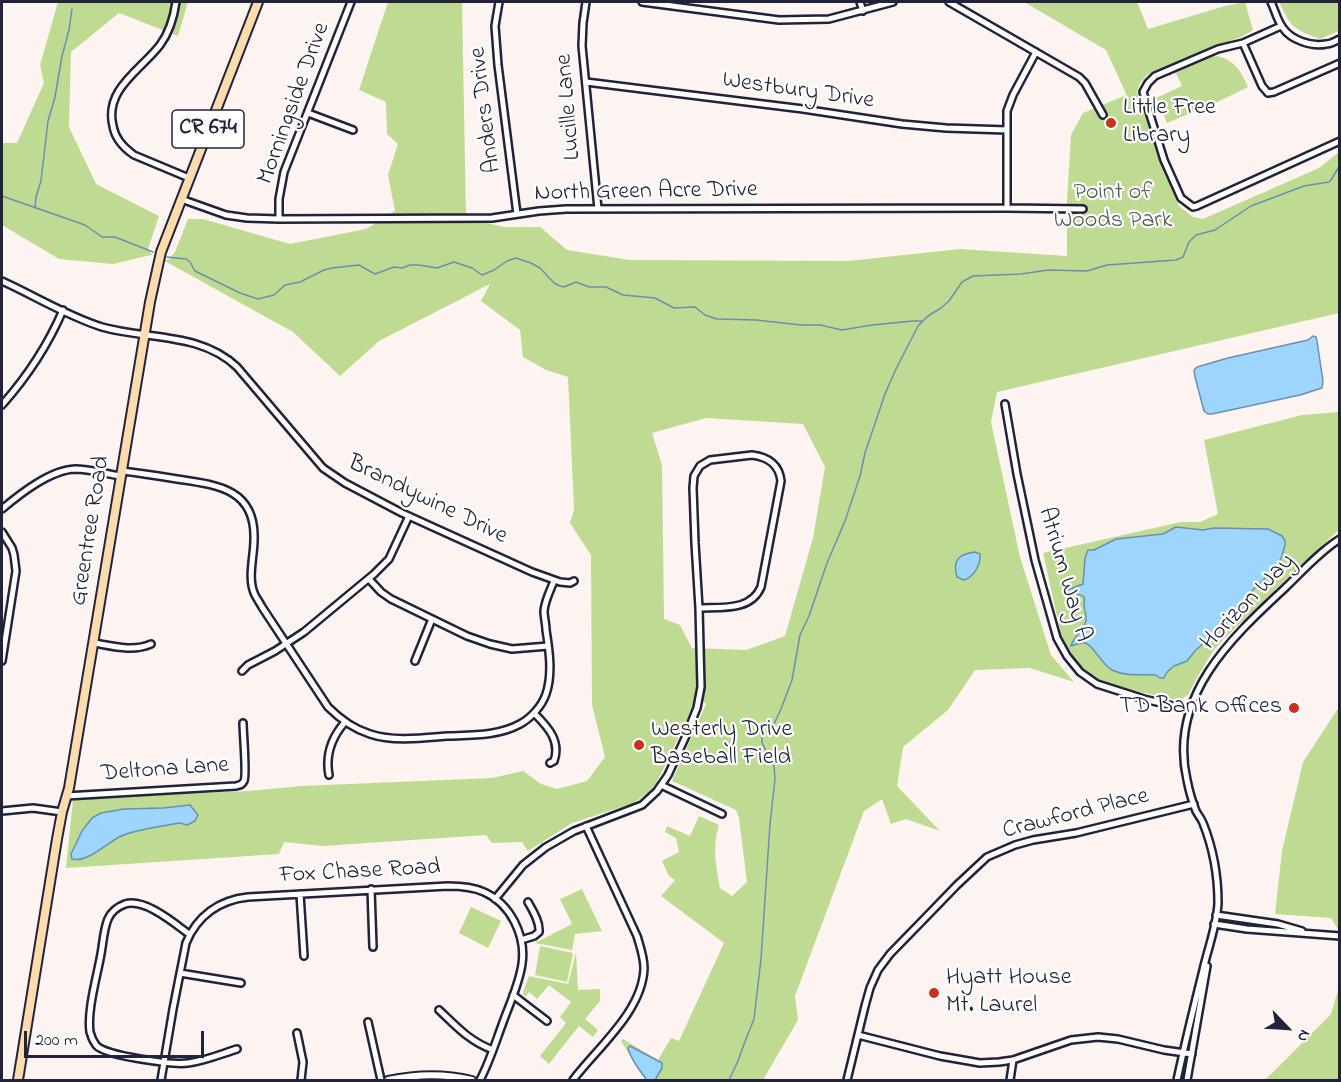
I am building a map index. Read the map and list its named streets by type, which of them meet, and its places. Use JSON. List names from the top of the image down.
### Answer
{
  "streets": {
    "main road": ["CR 674", "Greentree Road"],
    "street": [
      "Westbury Drive",
      "Morningside Drive",
      "Lucille Lane",
      "Anders Drive",
      "North Green Acre Drive",
      "Brandywine Drive",
      "Atrium Way A",
      "Horizon Way",
      "Deltona Lane",
      "Crawford Place",
      "Fox Chase Road"
    ]
  },
  "crossings": [
    ["Westbury Drive", "Lucille Lane"],
    ["Morningside Drive", "North Green Acre Drive"],
    ["Lucille Lane", "North Green Acre Drive"],
    ["Anders Drive", "North Green Acre Drive"],
    ["North Green Acre Drive", "Greentree Road"],
    ["Brandywine Drive", "Greentree Road"],
    ["Greentree Road", "Deltona Lane"],
    ["Atrium Way A", "Horizon Way"],
    ["Horizon Way", "Crawford Place"]
  ],
  "parks": ["Point of Woods Park"],
  "places": [
    "Little Free Library",
    "TD Bank Offices",
    "Westerly Drive Baseball Field",
    "Hyatt House Mt. Laurel"
  ],
  "scale_bar": "200 m",
  "north": "bottom right"
}
